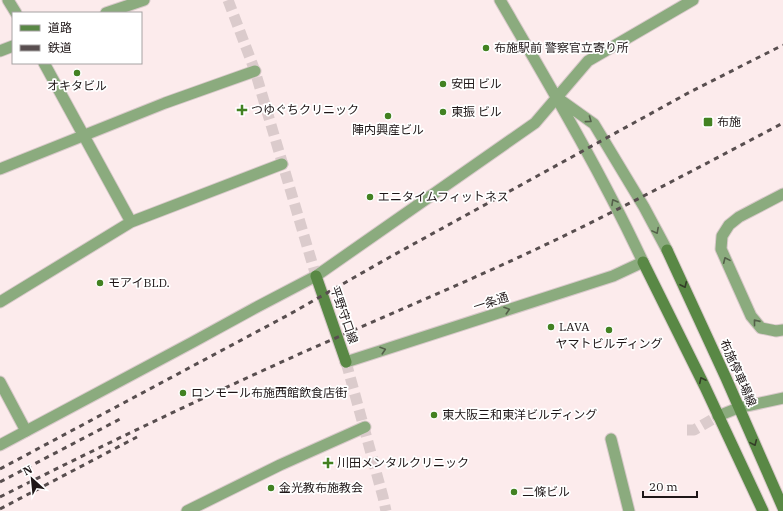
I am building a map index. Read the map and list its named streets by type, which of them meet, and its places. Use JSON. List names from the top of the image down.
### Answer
{
  "streets": {
    "main road": ["平野守口線", "布施停車場線"],
    "street": ["一条通"]
  },
  "crossings": [
    ["一条通", "平野守口線"]
  ],
  "one_way": ["一条通"],
  "places": {
    "other": [
      "布施駅前 警察官立寄り所",
      "オキタビル",
      "安田 ビル",
      "東振 ビル",
      "陣内興産ビル",
      "エニタイムフィットネス",
      "モアイBLD.",
      "LAVA",
      "ヤマトビルディング",
      "ロンモール布施西館飲食店街",
      "東大阪三和東洋ビルディング",
      "金光教布施教会",
      "二條ビル"
    ],
    "health": ["つゆぐちクリニック", "川田メンタルクリニック"],
    "transit": ["布施"]
  },
  "legend": ["道路", "鉄道"],
  "scale_bar": "20 m",
  "north": "top left"
}
